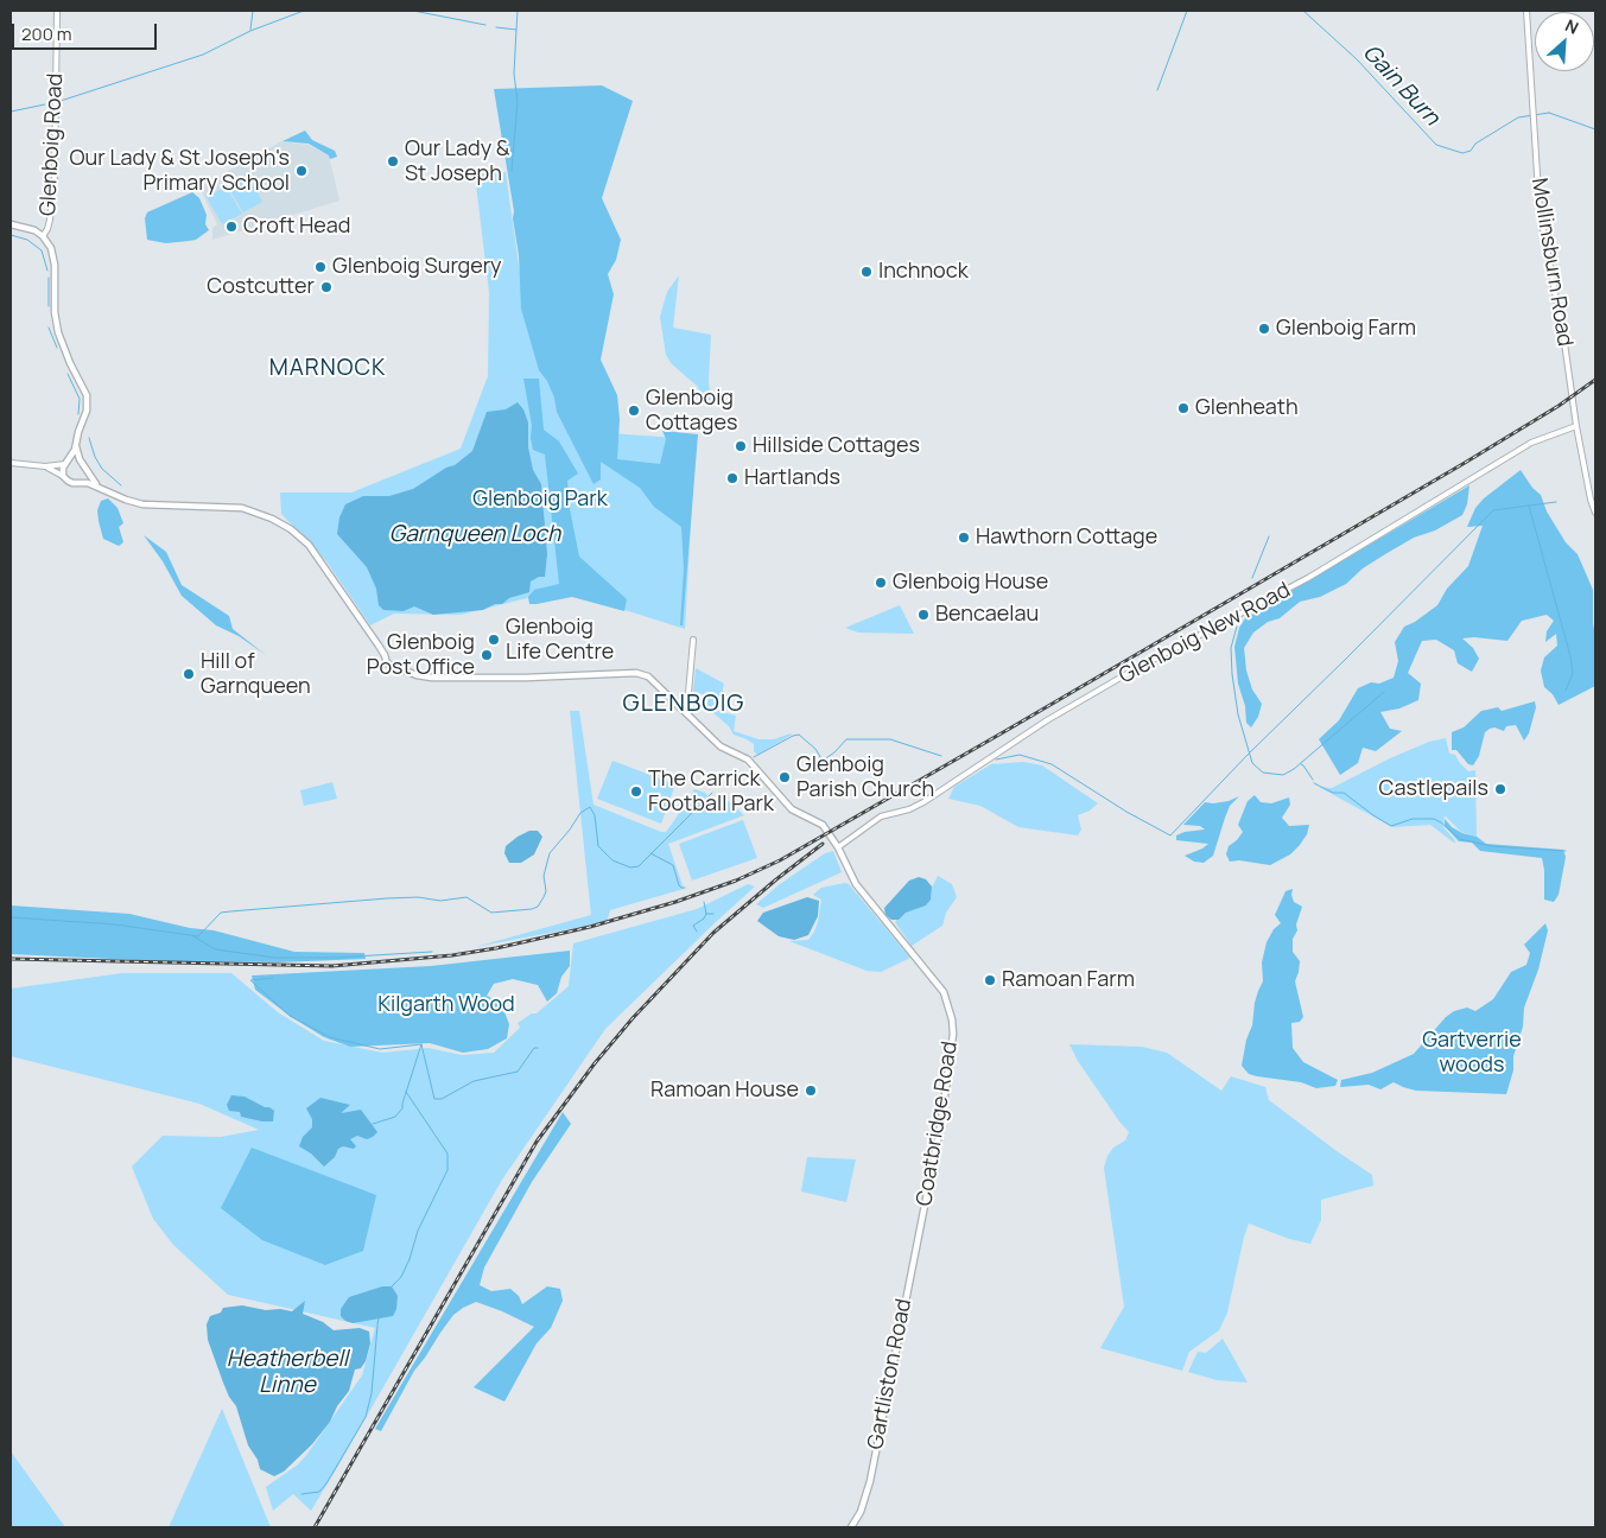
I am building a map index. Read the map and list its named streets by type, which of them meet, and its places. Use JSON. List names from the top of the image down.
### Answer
{
  "streets": {
    "main road": ["Glenboig Road", "Coatbridge Road", "Gartliston Road"],
    "street": ["Mollinsburn Road", "Glenboig New Road"]
  },
  "crossings": [
    ["Mollinsburn Road", "Glenboig New Road"],
    ["Glenboig New Road", "Coatbridge Road"],
    ["Coatbridge Road", "Gartliston Road"]
  ],
  "districts": ["MARNOCK", "GLENBOIG"],
  "water": ["Gain Burn", "Garnqueen Loch", "Heatherbell Linne"],
  "parks": ["Glenboig Park", "Kilgarth Wood", "Gartverrie woods"],
  "places": [
    "Our Lady & St Joseph",
    "Our Lady & St Joseph's Primary School",
    "Croft Head",
    "Glenboig Surgery",
    "Inchnock",
    "Costcutter",
    "Glenboig Farm",
    "Glenheath",
    "Glenboig Cottages",
    "Hillside Cottages",
    "Hartlands",
    "Hawthorn Cottage",
    "Glenboig House",
    "Bencaelau",
    "Glenboig Life Centre",
    "Glenboig Post Office",
    "Hill of Garnqueen",
    "Glenboig Parish Church",
    "Castlepails",
    "The Carrick Football Park",
    "Ramoan Farm",
    "Ramoan House"
  ],
  "scale_bar": "200 m",
  "north": "top right"
}
